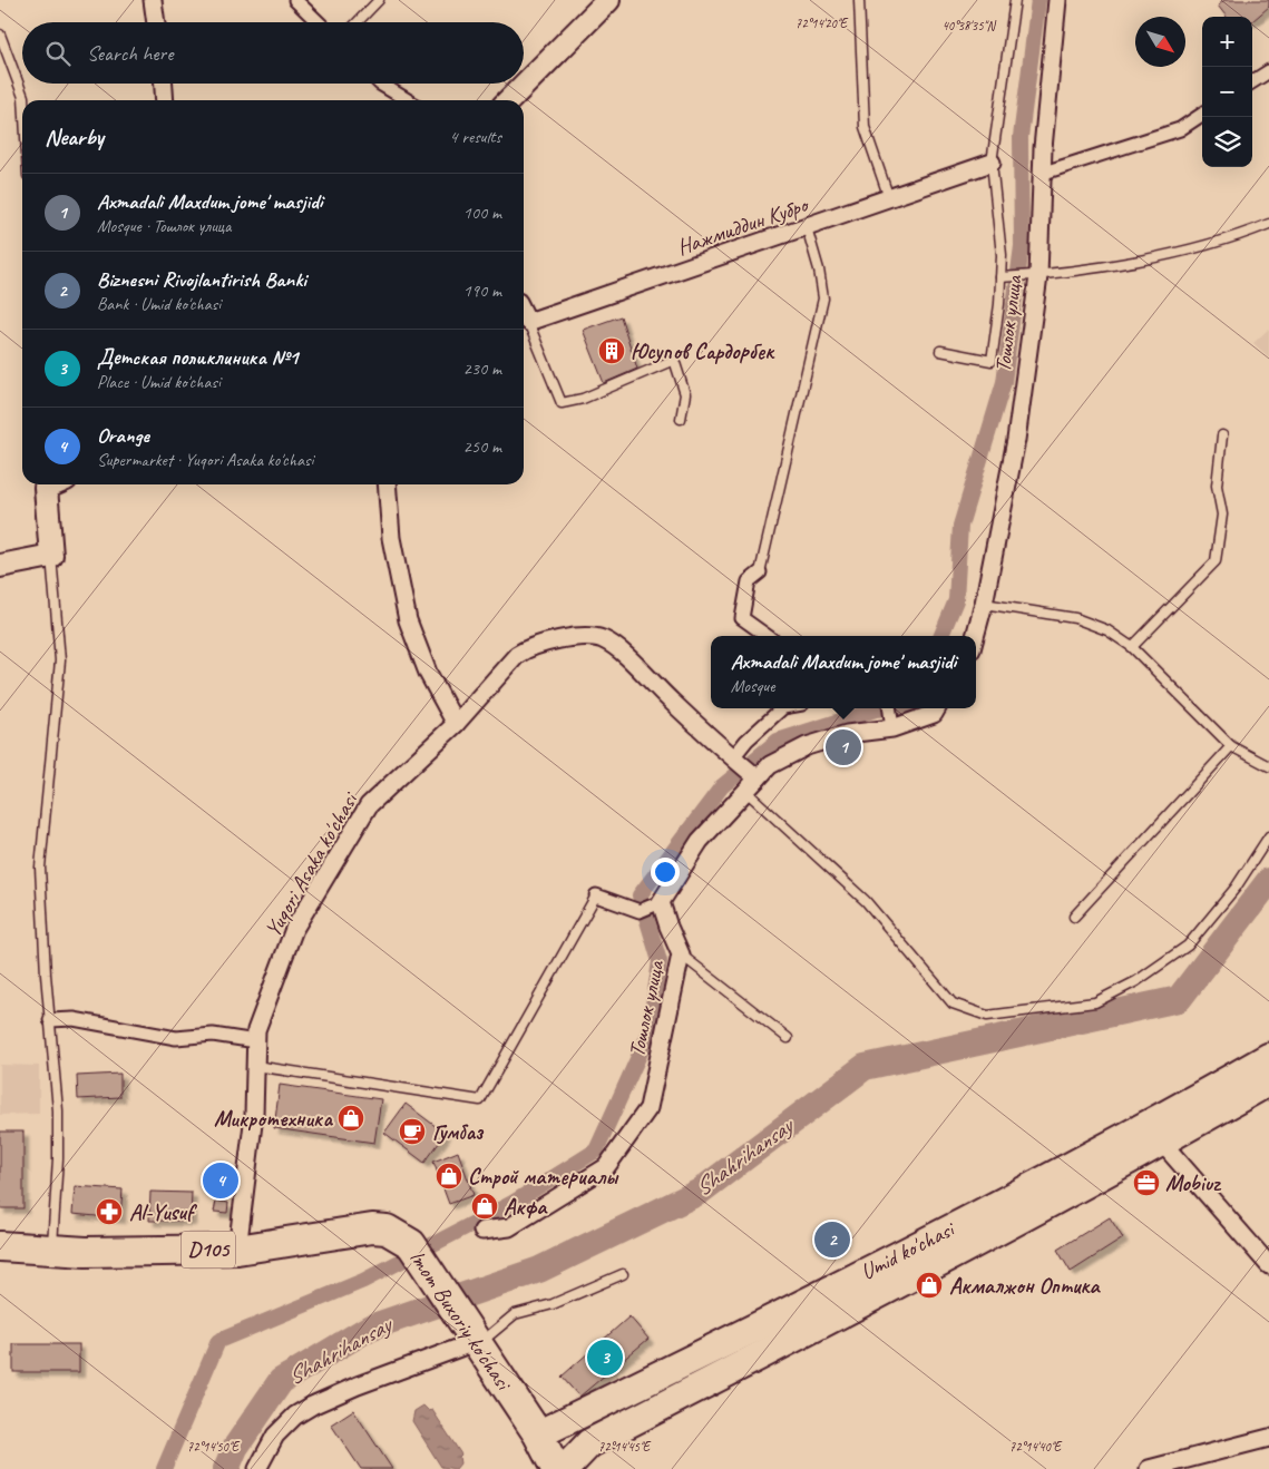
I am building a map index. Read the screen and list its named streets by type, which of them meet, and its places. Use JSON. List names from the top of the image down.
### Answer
{
  "streets": {
    "highway": ["D105", "lmom Buxoriy ko'chasi"],
    "main road": ["Umid ko'chasi"],
    "street": ["Нажмиддин Кубро", "Тошлок улица", "Yuqori Asaka ko'chasi"]
  },
  "crossings": [
    ["Yuqori Asaka ko'chasi", "lmom Buxoriy ko'chasi"],
    ["D105", "Umid ko'chasi"],
    ["D105", "lmom Buxoriy ko'chasi"],
    ["Umid ko'chasi", "lmom Buxoriy ko'chasi"]
  ],
  "water": ["Shahrihansay"],
  "places": {
    "building": ["Юсупов Сардорбек"],
    "shop": [
      "Микротехника",
      "Строй материалы",
      "Акфа",
      "Акмалжон Оптика"
    ],
    "cafe": ["Гумбаз"],
    "office": ["Mobiuz"],
    "pharmacy": ["Al-Yusuf"]
  },
  "north": "bottom right",
  "page": {
    "map_buttons": ["+", "−"],
    "search": "Search here",
    "heading": ["Nearby", "4 results"],
    "list": [
      {
        "mark": "1",
        "name": "Axmadali Maxdum jome' masjidi",
        "note": "Mosque · Тошлок улица",
        "value": "100 m"
      },
      {
        "mark": "2",
        "name": "Biznesni Rivojlantirish Banki",
        "note": "Bank · Umid ko'chasi",
        "value": "190 m"
      },
      {
        "mark": "3",
        "name": "Детская поликлиника №1",
        "note": "Place · Umid ko'chasi",
        "value": "230 m"
      },
      {
        "mark": "4",
        "name": "Orange",
        "note": "Supermarket · Yuqori Asaka ko'chasi",
        "value": "250 m"
      }
    ],
    "popup": ["Axmadali Maxdum jome' masjidi", "Mosque"],
    "pins": [
      "1",
      "4",
      "2",
      "3"
    ]
  },
  "coordinates": [
    "72°14'20\"E",
    "40°38'35\"N",
    "72°14'50\"E",
    "72°14'45\"E",
    "72°14'40\"E"
  ]
}
